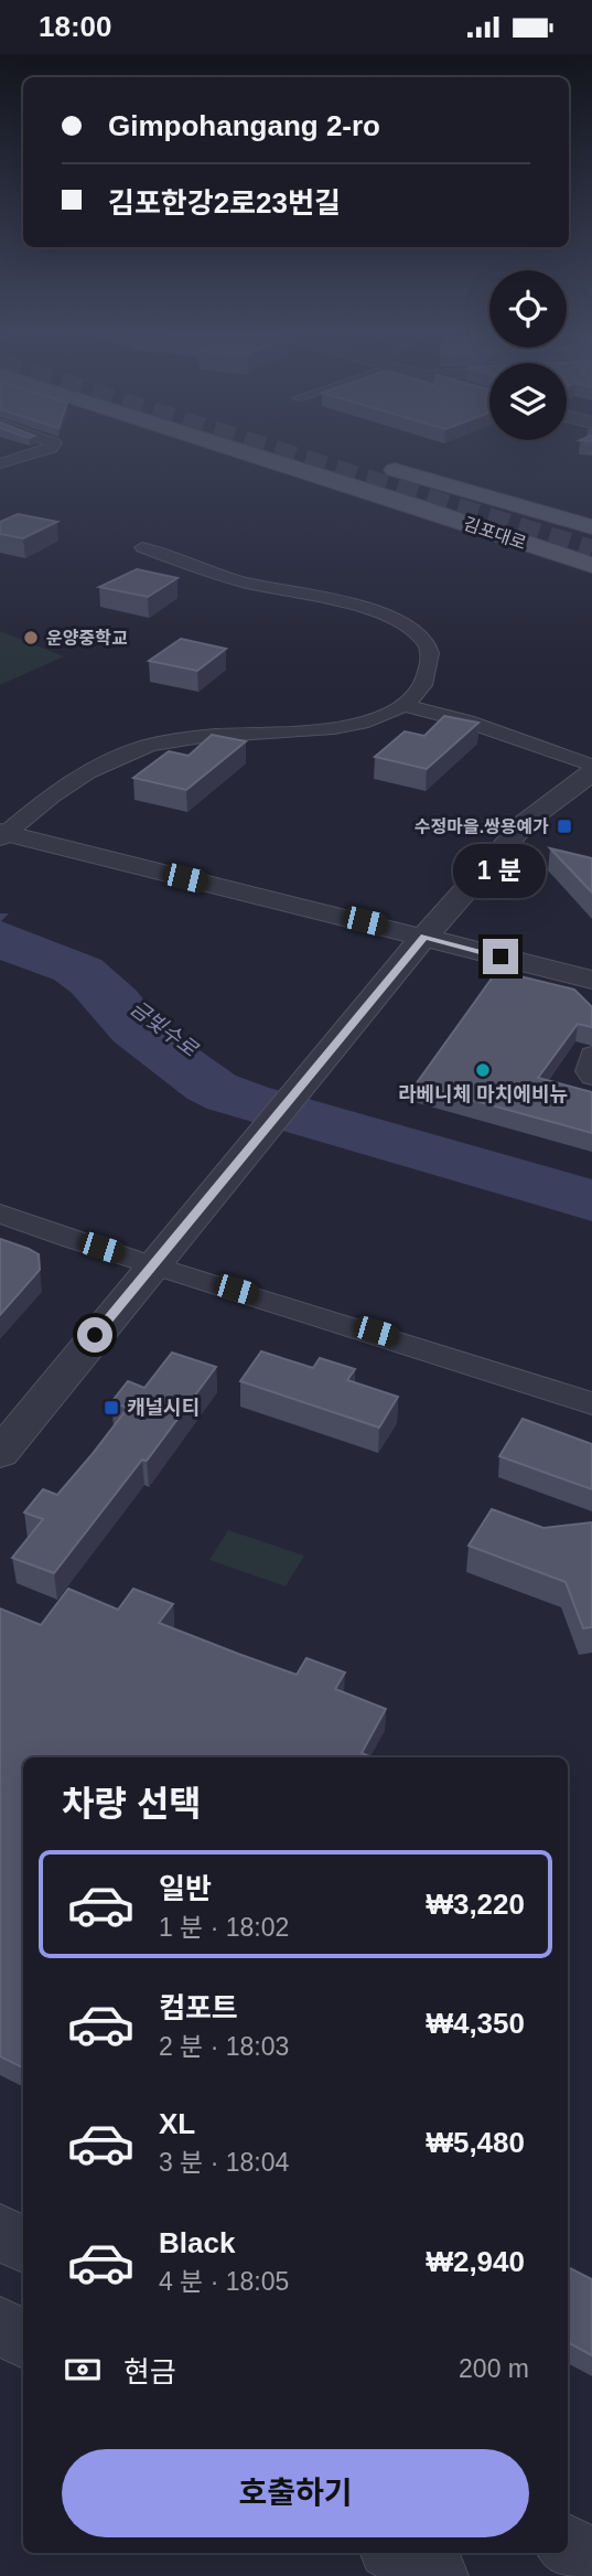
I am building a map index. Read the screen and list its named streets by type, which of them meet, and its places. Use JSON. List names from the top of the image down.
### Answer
{
  "streets": {
    "main road": ["김포대로"]
  },
  "water": ["금빛수로"],
  "places": {
    "other": ["운양중학교", "라베니체 마치에비뉴"],
    "transit": ["수정마을.쌍용예가", "캐널시티"]
  },
  "page": {
    "status": "18:00",
    "banner": ["Gimpohangang 2-ro", "김포한강2로23번길"],
    "bubble": "1 분",
    "heading": "차량 선택",
    "list": [
      {
        "name": "일반",
        "note": "1 분 · 18:02",
        "value": "₩3,220"
      },
      {
        "name": "컴포트",
        "note": "2 분 · 18:03",
        "value": "₩4,350"
      },
      {
        "name": "XL",
        "note": "3 분 · 18:04",
        "value": "₩5,480"
      },
      {
        "name": "Black",
        "note": "4 분 · 18:05",
        "value": "₩2,940"
      }
    ],
    "pay": ["현금", "200 m"],
    "buttons": "호출하기"
  }
}
